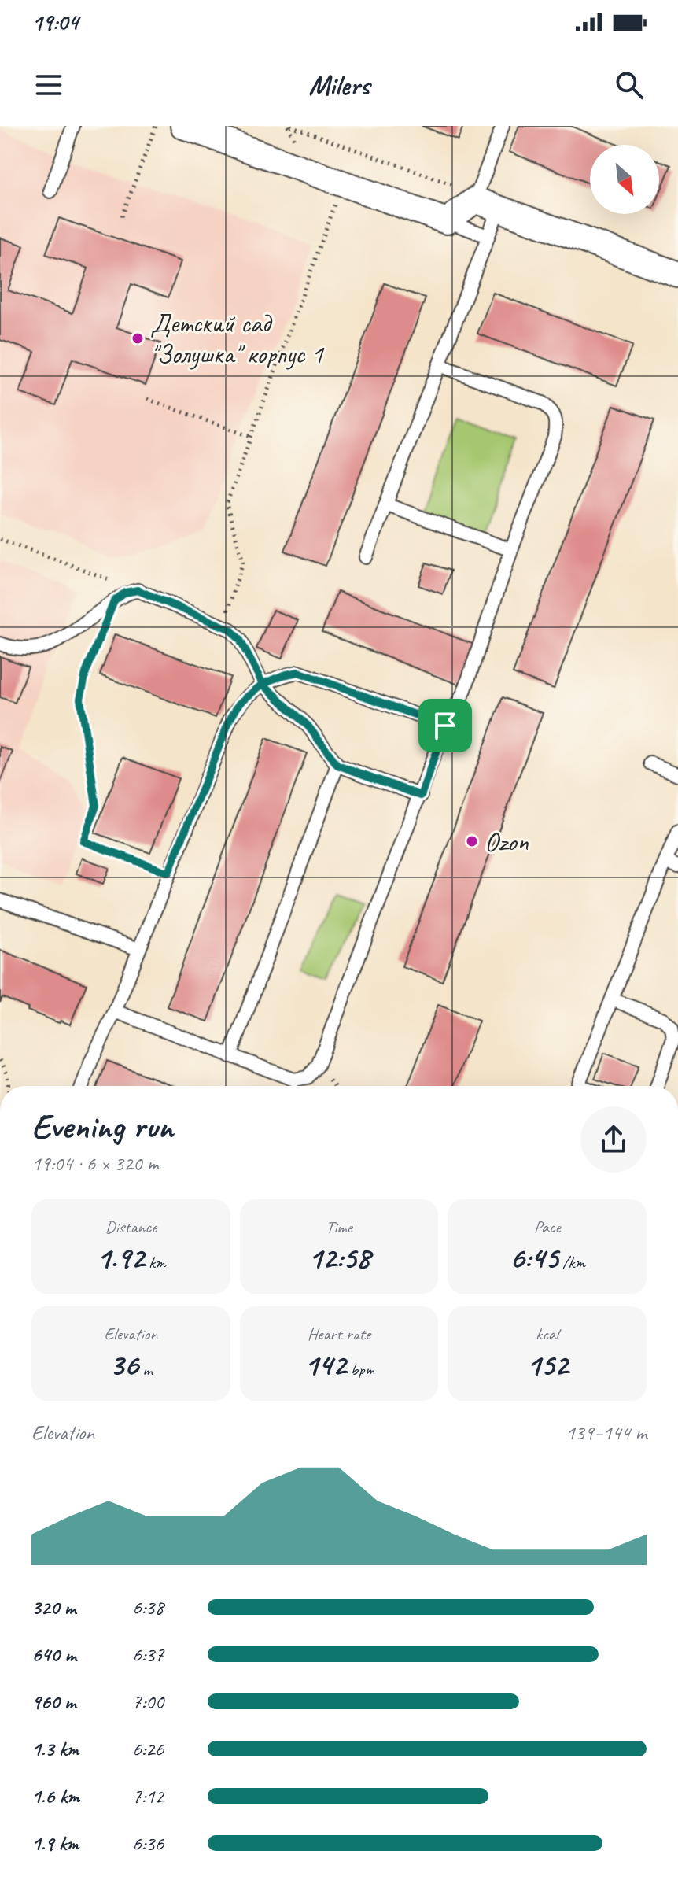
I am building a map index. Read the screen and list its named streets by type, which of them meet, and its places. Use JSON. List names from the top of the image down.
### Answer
{
  "places": ["Детский сад \"Золушка\" корпус 1", "Ozon"],
  "north": "bottom right",
  "page": {
    "status": "19:04",
    "header": "Milers",
    "heading": ["Evening run", "19:04 · 6 × 320 m"],
    "stats": [
      ["Distance", "1.92 km"],
      ["Time", "12:58"],
      ["Pace", "6:45 /km"],
      ["Elevation", "36 m"],
      ["Heart rate", "142 bpm"],
      ["kcal", "152"]
    ],
    "chart": ["Elevation", "139–144 m"],
    "list": [
      {
        "name": "320 m",
        "note": "6:38"
      },
      {
        "name": "640 m",
        "note": "6:37"
      },
      {
        "name": "960 m",
        "note": "7:00"
      },
      {
        "name": "1.3 km",
        "note": "6:26"
      },
      {
        "name": "1.6 km",
        "note": "7:12"
      },
      {
        "name": "1.9 km",
        "note": "6:36"
      }
    ]
  }
}
